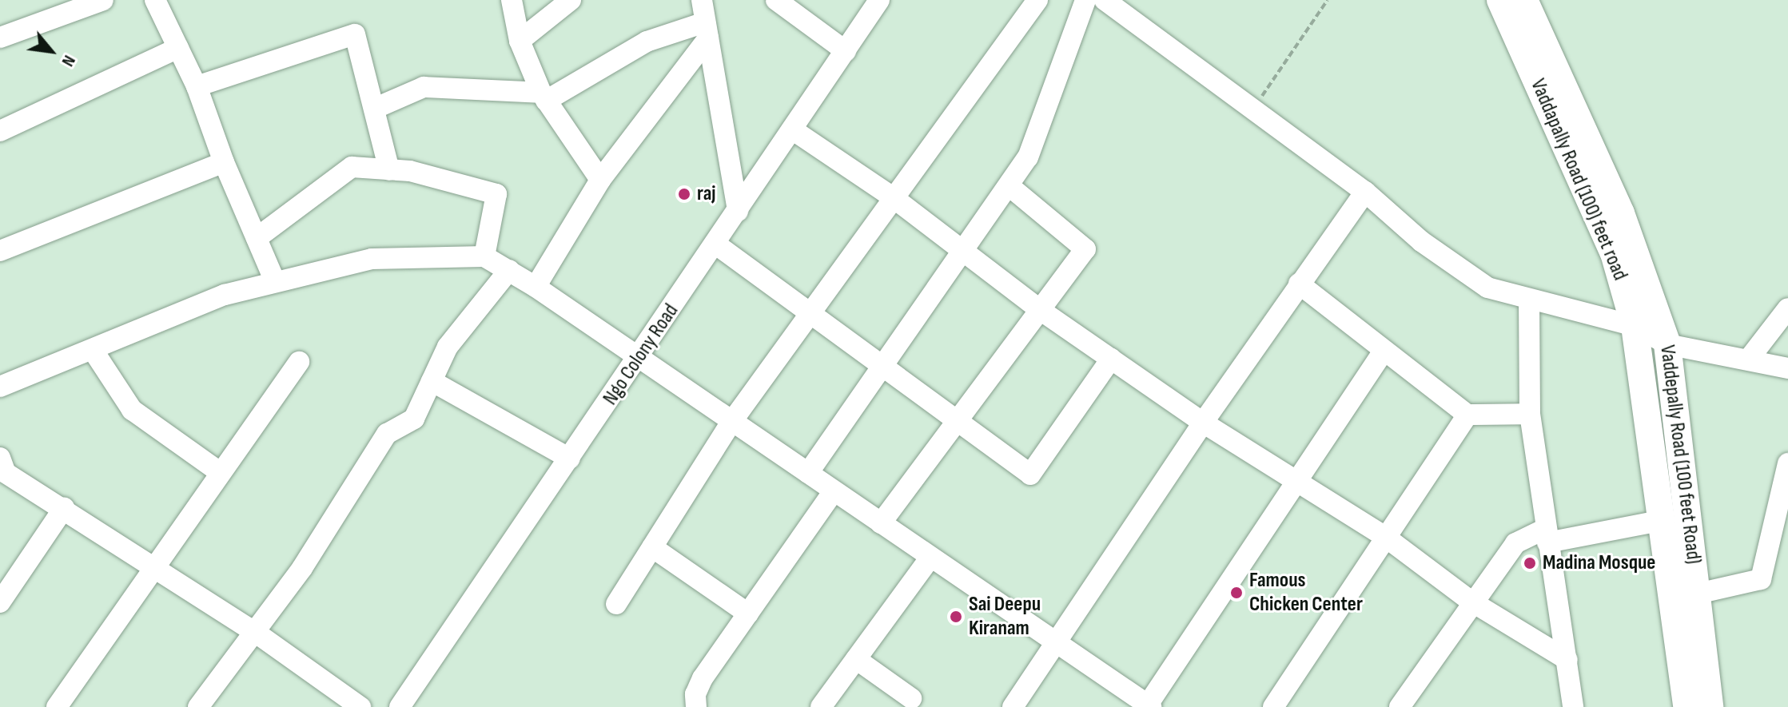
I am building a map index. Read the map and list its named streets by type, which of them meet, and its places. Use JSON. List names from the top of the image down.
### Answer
{
  "streets": {
    "main road": ["Vaddapally Road (100) feet road", "Vaddepally Road (100 feet Road)"],
    "street": ["Ngo Colony Road"]
  },
  "places": [
    "raj",
    "Madina Mosque",
    "Famous Chicken Center",
    "Sai Deepu Kiranam"
  ],
  "north": "bottom right"
}
